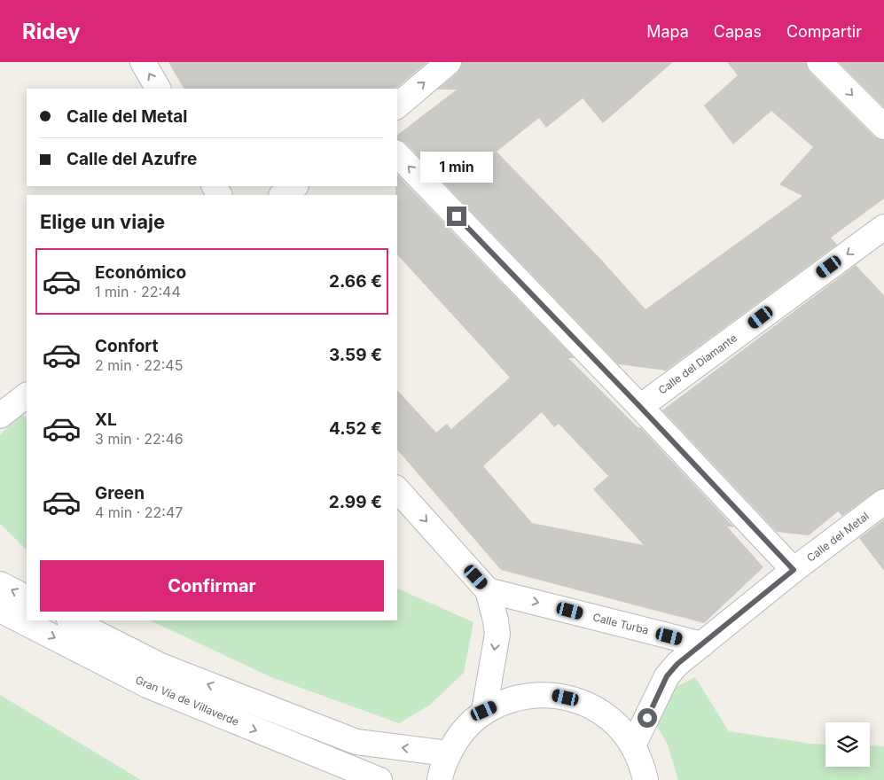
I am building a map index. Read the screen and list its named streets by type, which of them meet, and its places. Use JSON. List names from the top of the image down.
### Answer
{
  "streets": {
    "street": [
      "Calle del Diamante",
      "Calle del Metal",
      "Calle Turba",
      "Gran Vía de Villaverde"
    ]
  },
  "crossings": [
    ["Calle del Metal", "Calle Turba"]
  ],
  "one_way": ["Calle del Diamante", "Calle Turba"],
  "page": {
    "header": "Ridey",
    "nav": ["Mapa", "Capas", "Compartir"],
    "banner": ["Calle del Metal", "Calle del Azufre"],
    "bubble": "1 min",
    "heading": "Elige un viaje",
    "list": [
      {
        "name": "Económico",
        "note": "1 min · 22:44",
        "value": "2.66 €"
      },
      {
        "name": "Confort",
        "note": "2 min · 22:45",
        "value": "3.59 €"
      },
      {
        "name": "XL",
        "note": "3 min · 22:46",
        "value": "4.52 €"
      },
      {
        "name": "Green",
        "note": "4 min · 22:47",
        "value": "2.99 €"
      }
    ],
    "buttons": "Confirmar"
  }
}
